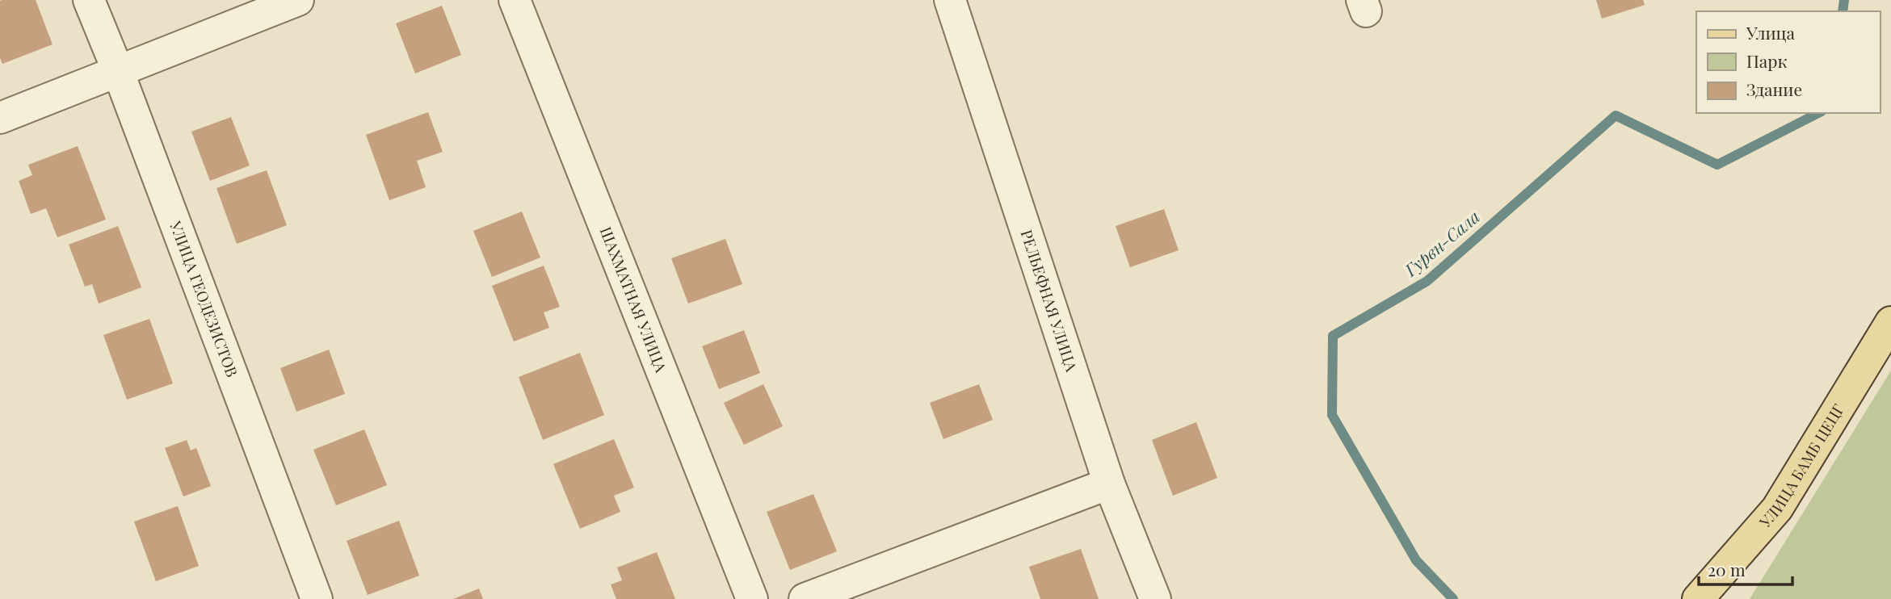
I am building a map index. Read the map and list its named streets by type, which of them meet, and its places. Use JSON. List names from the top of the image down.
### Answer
{
  "streets": {
    "main road": ["УЛИЦА БАМБ ЦЕЦГ"],
    "street": ["УЛИЦА ГЕОДЕЗИСТОВ", "ШАХМАТНАЯ УЛИЦА", "РЕЛЬЕФНАЯ УЛИЦА"]
  },
  "water": ["Гурвн-Сала"],
  "legend": ["Улица", "Парк", "Здание"],
  "scale_bar": "20 m"
}
